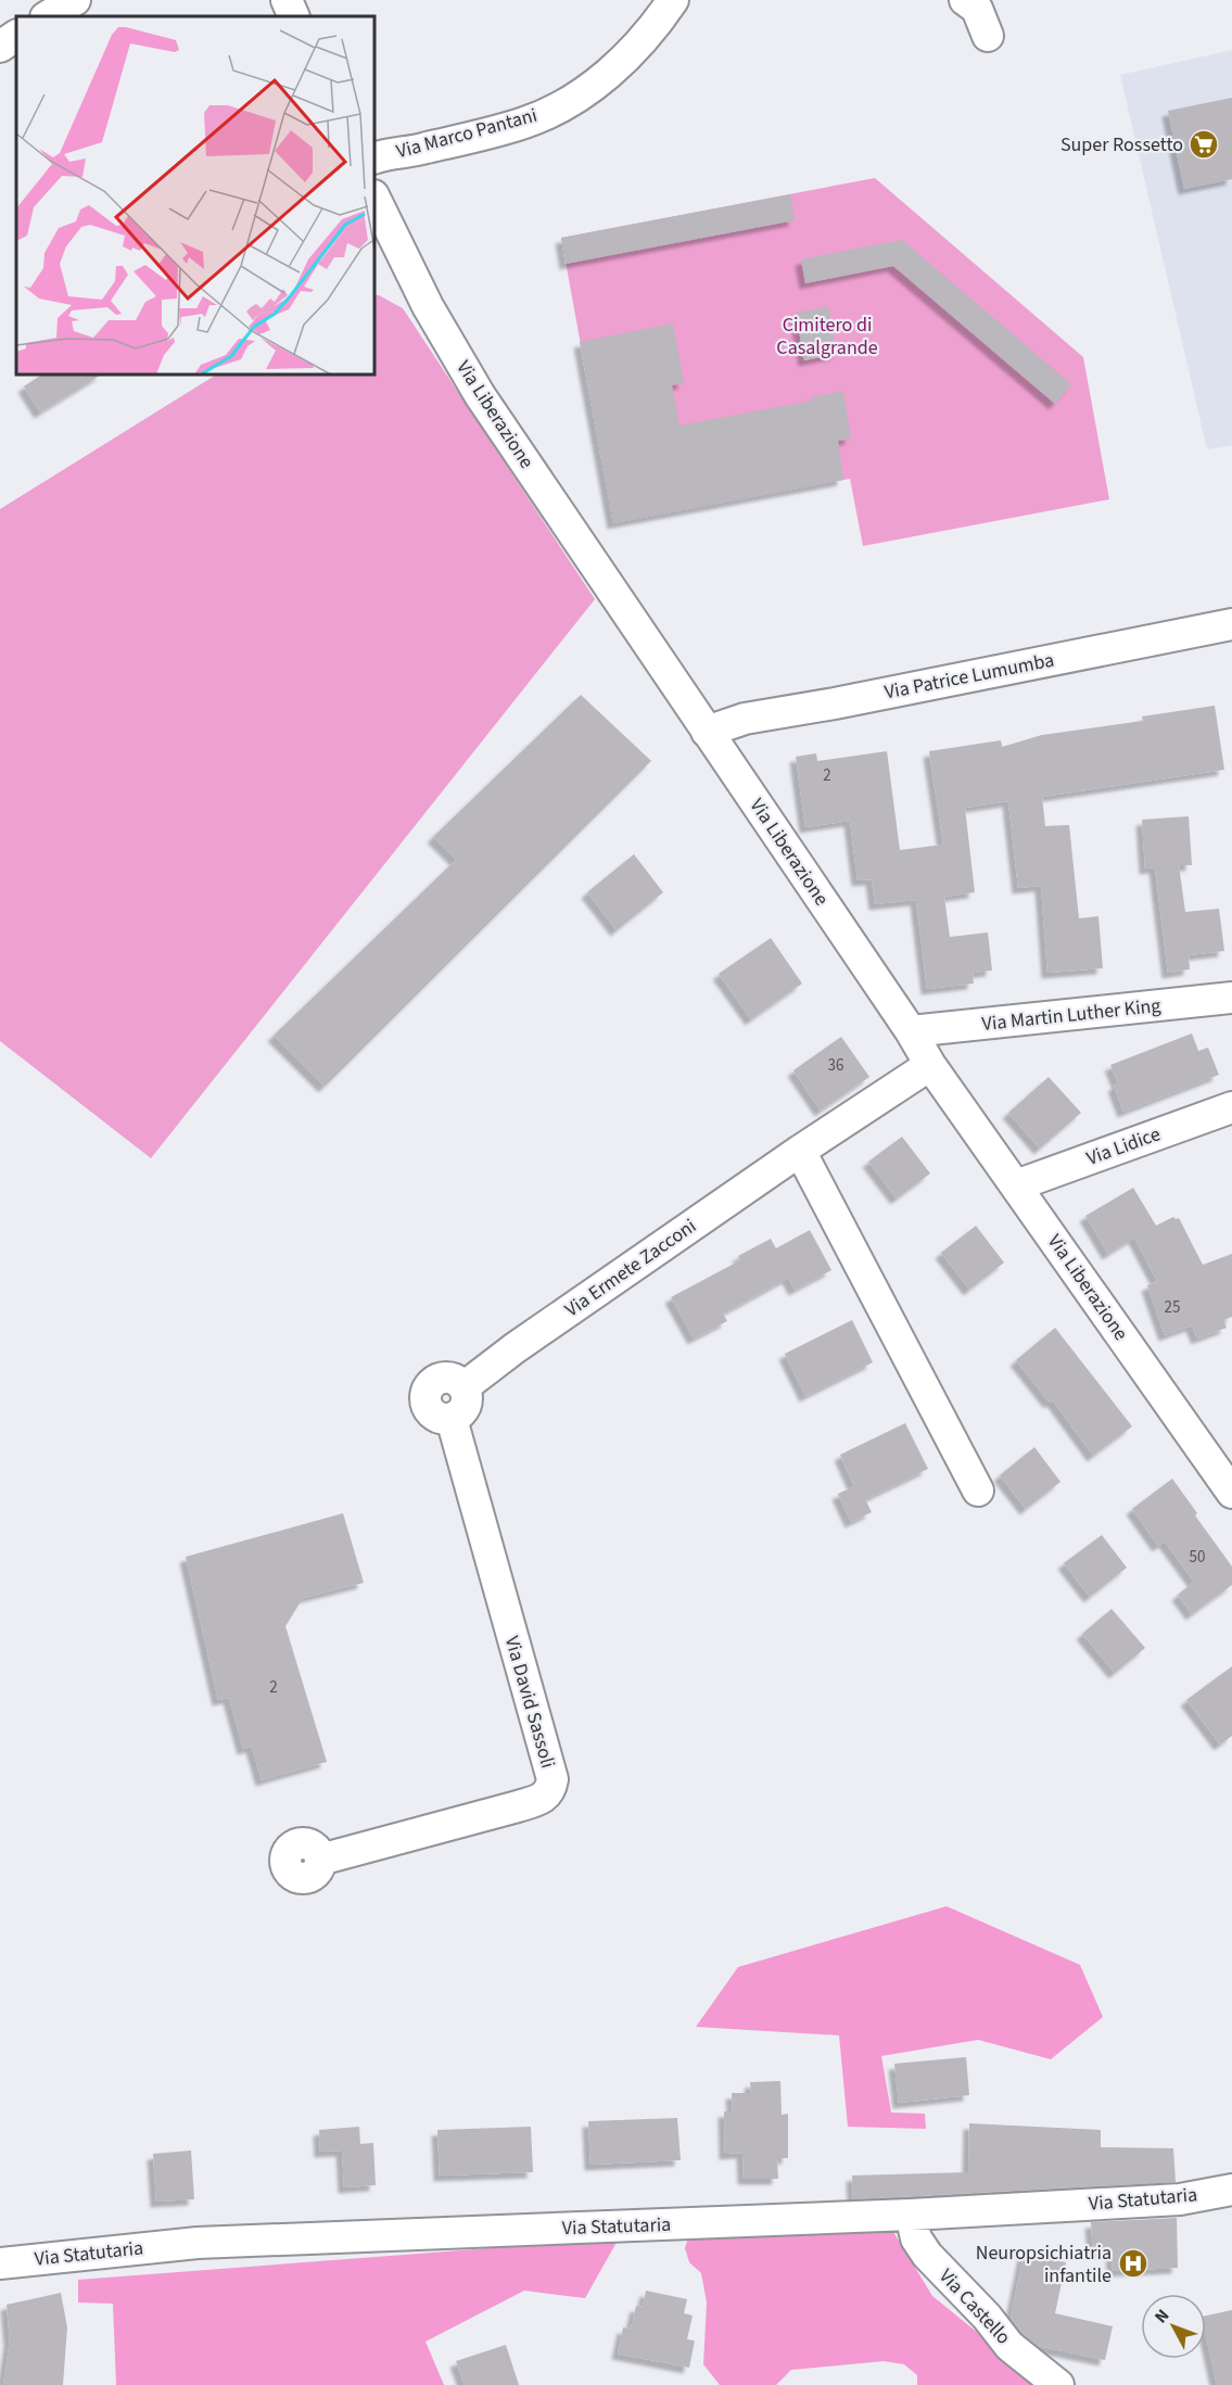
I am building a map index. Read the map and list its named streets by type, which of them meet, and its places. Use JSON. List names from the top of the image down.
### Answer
{
  "streets": {
    "street": [
      "Via Marco Pantani",
      "Via Liberazione",
      "Via Patrice Lumumba",
      "Via Martin Luther King",
      "Via Lidice",
      "Via Ermete Zacconi",
      "Via David Sassoli",
      "Via Statutaria",
      "Via Castello"
    ]
  },
  "crossings": [
    ["Via Liberazione", "Via Patrice Lumumba"],
    ["Via Liberazione", "Via Martin Luther King"],
    ["Via Liberazione", "Via Lidice"],
    ["Via Liberazione", "Via Ermete Zacconi"],
    ["Via Ermete Zacconi", "Via David Sassoli"],
    ["Via Statutaria", "Via Castello"]
  ],
  "parks": ["Cimitero di Casalgrande"],
  "places": {
    "supermarket": ["Super Rossetto"],
    "hospital": ["Neuropsichiatria infantile"]
  },
  "house_numbers": [
    "2",
    "36",
    "25",
    "50",
    "2"
  ],
  "north": "top left"
}
